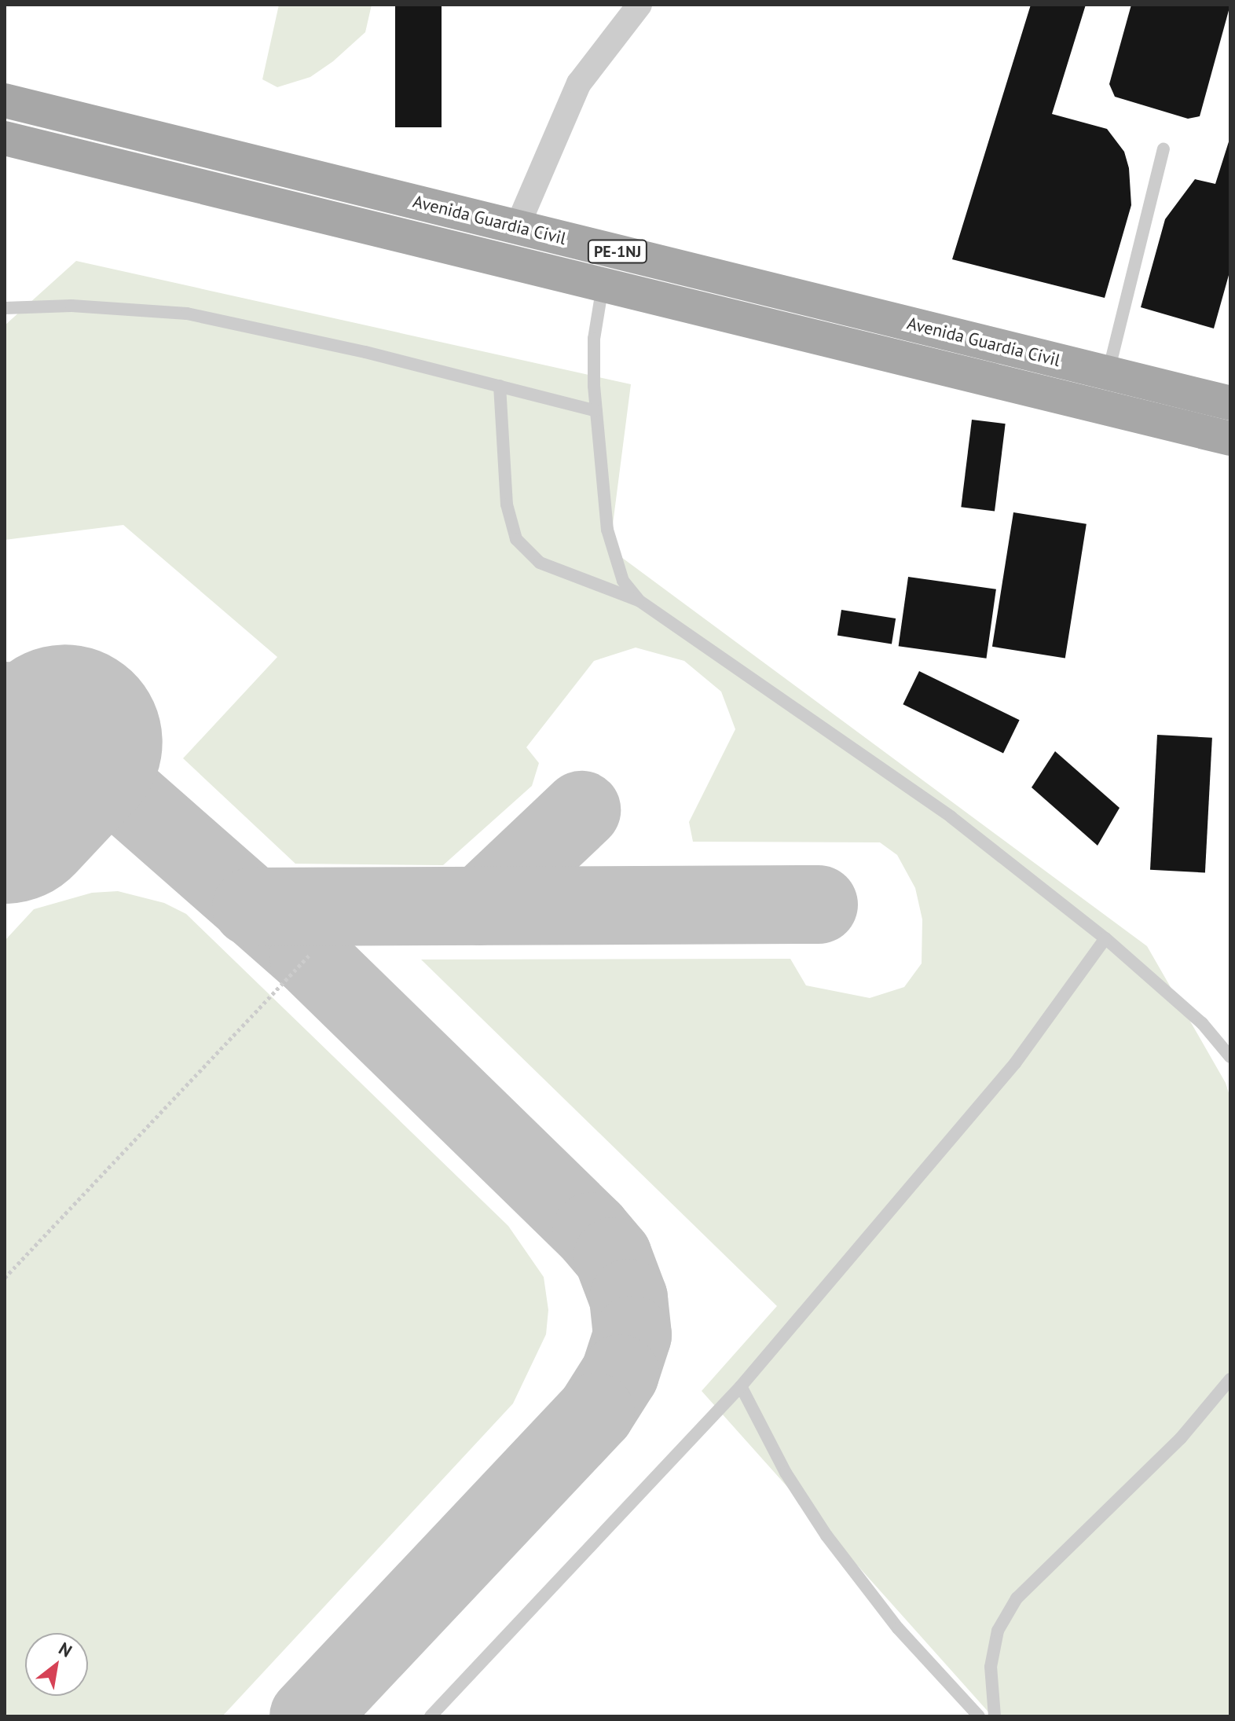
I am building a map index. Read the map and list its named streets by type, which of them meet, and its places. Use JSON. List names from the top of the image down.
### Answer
{
  "streets": {
    "main road": ["Avenida Guardia Civil", "PE-1NJ"]
  },
  "north": "top right"
}
